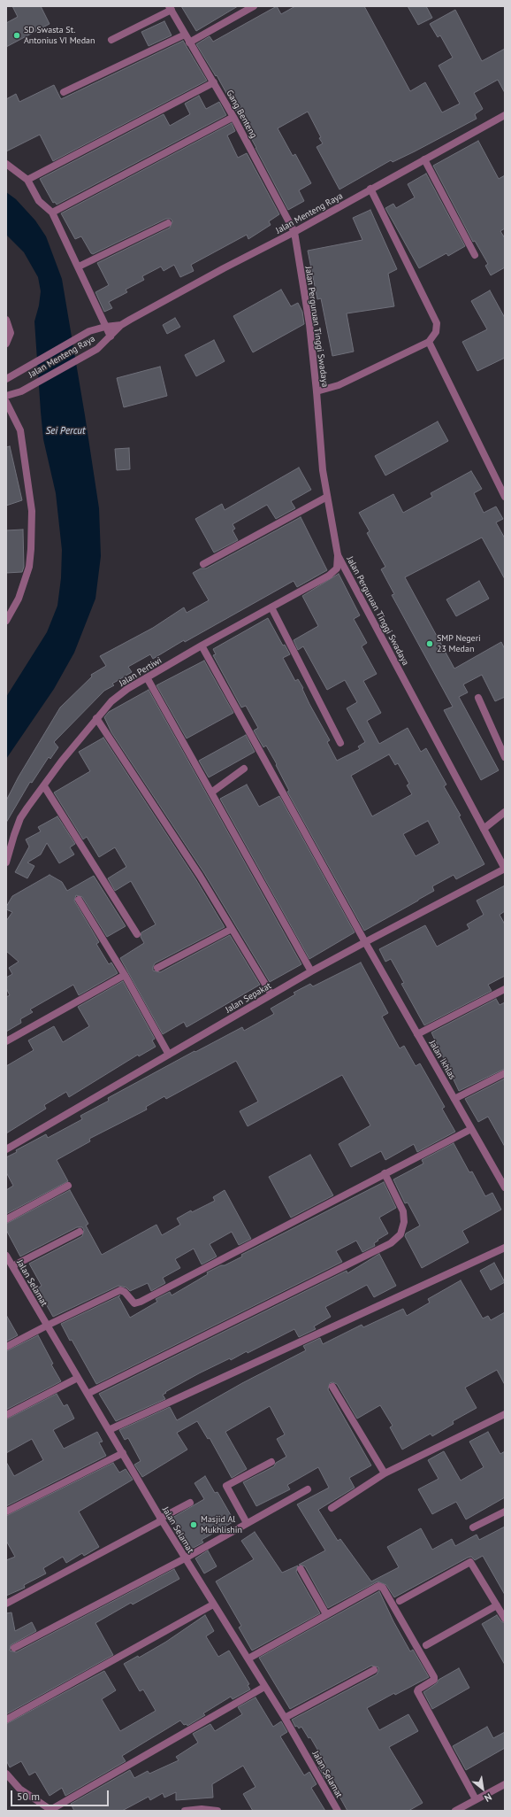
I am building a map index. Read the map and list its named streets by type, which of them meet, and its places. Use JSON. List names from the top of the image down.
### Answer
{
  "streets": {
    "street": [
      "Gang Benteng",
      "Jalan Menteng Raya",
      "Jalan Perguruan Tinggi Swadaya",
      "Jalan Pertiwi",
      "Jalan Sepakat",
      "Jalan Ikhlas",
      "Jalan Selamat"
    ]
  },
  "crossings": [
    ["Gang Benteng", "Jalan Menteng Raya"],
    ["Gang Benteng", "Jalan Perguruan Tinggi Swadaya"],
    ["Jalan Menteng Raya", "Jalan Perguruan Tinggi Swadaya"],
    ["Jalan Perguruan Tinggi Swadaya", "Jalan Pertiwi"],
    ["Jalan Perguruan Tinggi Swadaya", "Jalan Sepakat"],
    ["Jalan Pertiwi", "Jalan Ikhlas"],
    ["Jalan Sepakat", "Jalan Ikhlas"]
  ],
  "water": ["Sei Percut"],
  "places": ["SD Swasta St. Antonius VI Medan", "SMP Negeri 23 Medan", "Masjid Al Mukhlishin"],
  "scale_bar": "50 m",
  "north": "bottom right"
}
